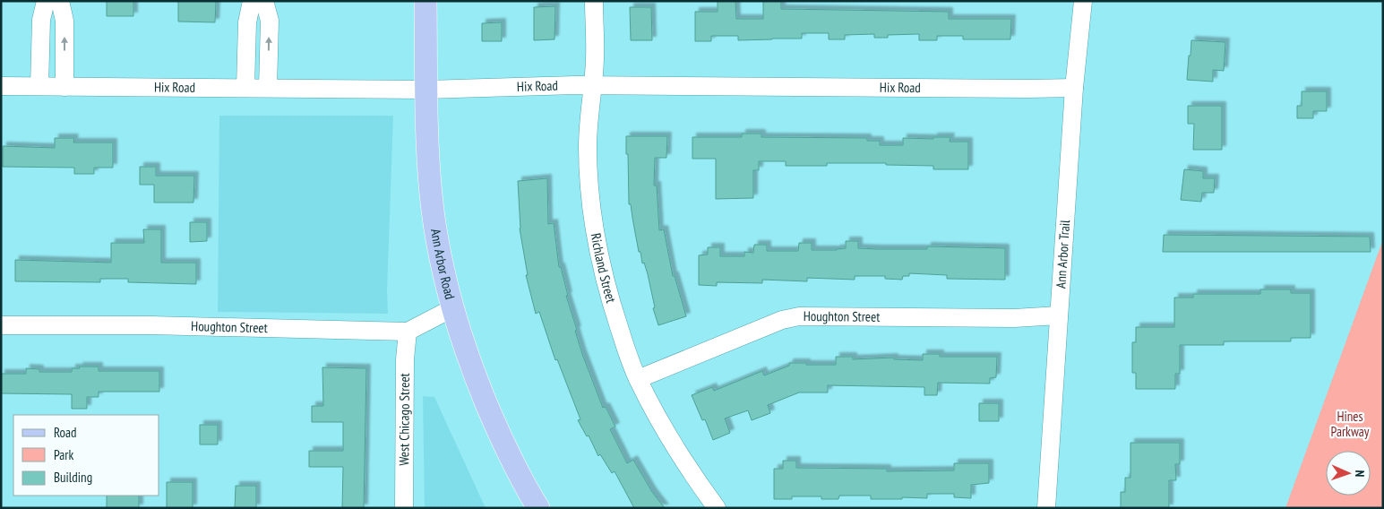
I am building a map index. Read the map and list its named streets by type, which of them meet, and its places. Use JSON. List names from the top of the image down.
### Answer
{
  "streets": {
    "main road": ["Ann Arbor Road"],
    "street": [
      "Hix Road",
      "Ann Arbor Trail",
      "Richland Street",
      "Houghton Street",
      "West Chicago Street"
    ]
  },
  "crossings": [
    ["Hix Road", "Ann Arbor Trail"],
    ["Hix Road", "Ann Arbor Road"],
    ["Hix Road", "Richland Street"],
    ["Ann Arbor Trail", "Houghton Street"],
    ["Ann Arbor Road", "Houghton Street"],
    ["Richland Street", "Houghton Street"],
    ["Houghton Street", "West Chicago Street"]
  ],
  "parks": ["Hines Parkway"],
  "legend": ["Road", "Park", "Building"],
  "north": "right"
}
